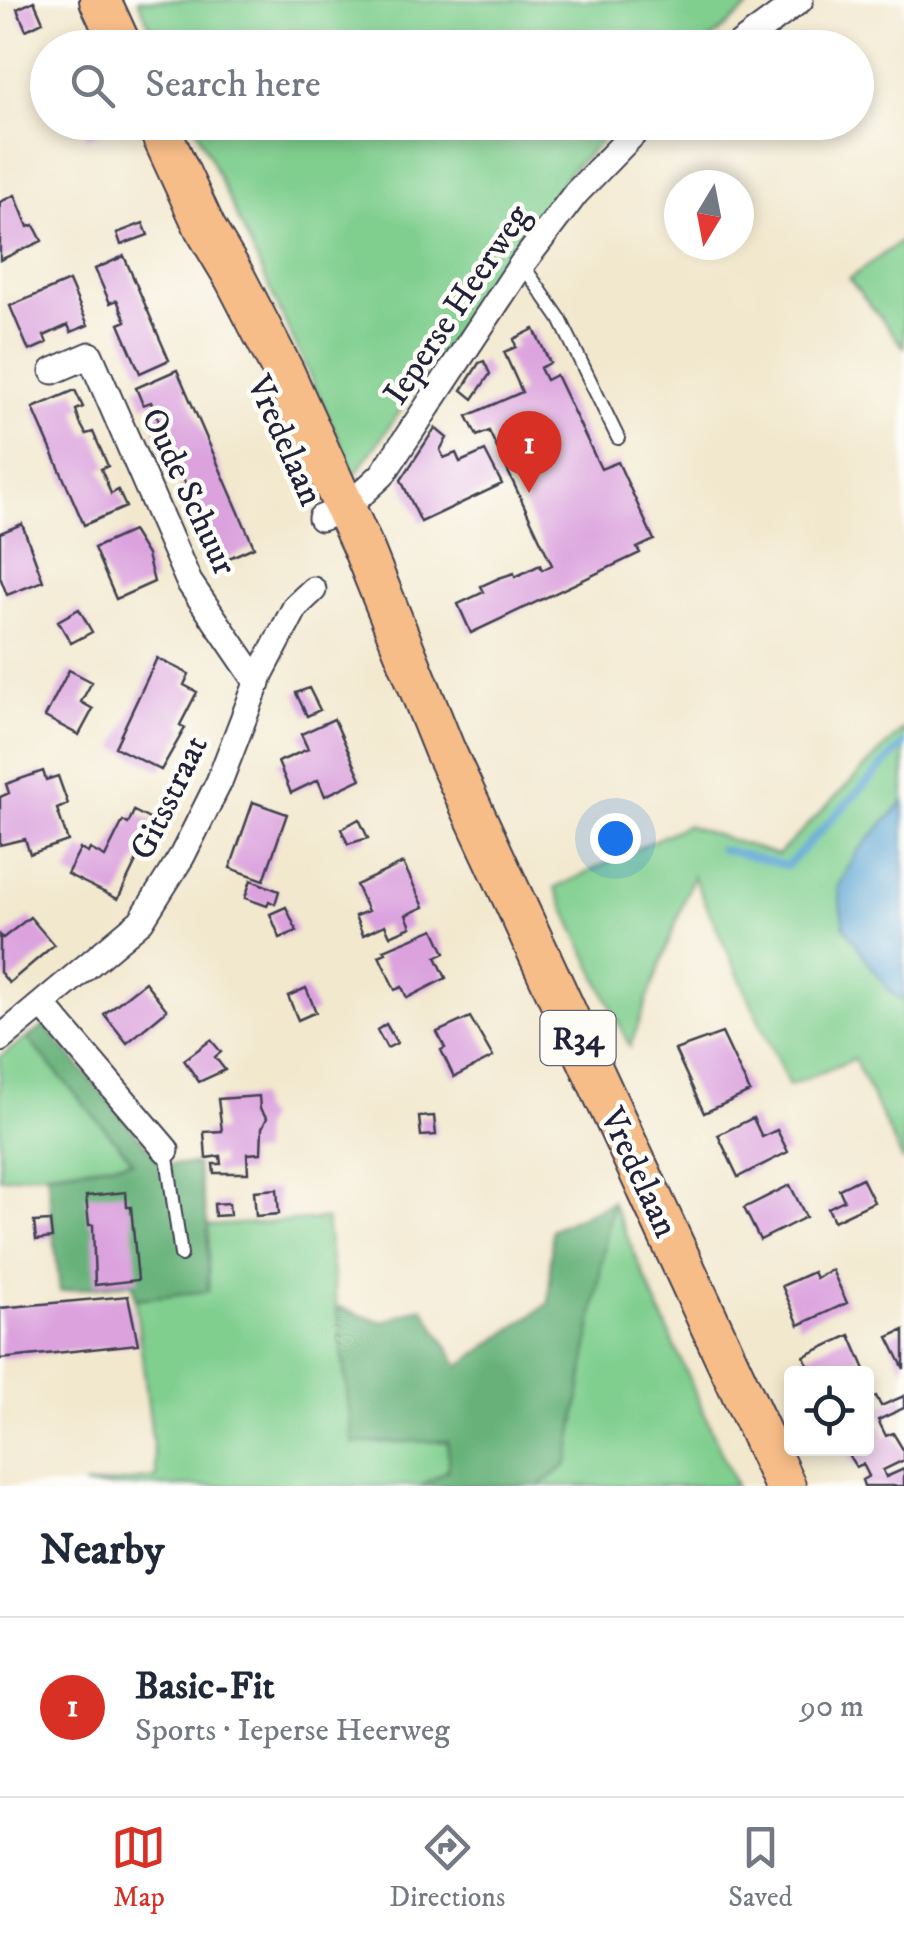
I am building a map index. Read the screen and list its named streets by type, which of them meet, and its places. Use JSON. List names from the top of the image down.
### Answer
{
  "streets": {
    "main road": ["Vredelaan", "R34"],
    "street": ["Ieperse Heerweg", "Oude Schuur", "Gitsstraat"]
  },
  "crossings": [
    ["Ieperse Heerweg", "Vredelaan"],
    ["Oude Schuur", "Gitsstraat"]
  ],
  "north": "bottom",
  "page": {
    "search": "Search here",
    "pins": "1",
    "heading": "Nearby",
    "list": [
      {
        "mark": "1",
        "name": "Basic-Fit",
        "note": "Sports · Ieperse Heerweg",
        "value": "90 m"
      }
    ],
    "nav": ["Map", "Directions", "Saved"]
  }
}
